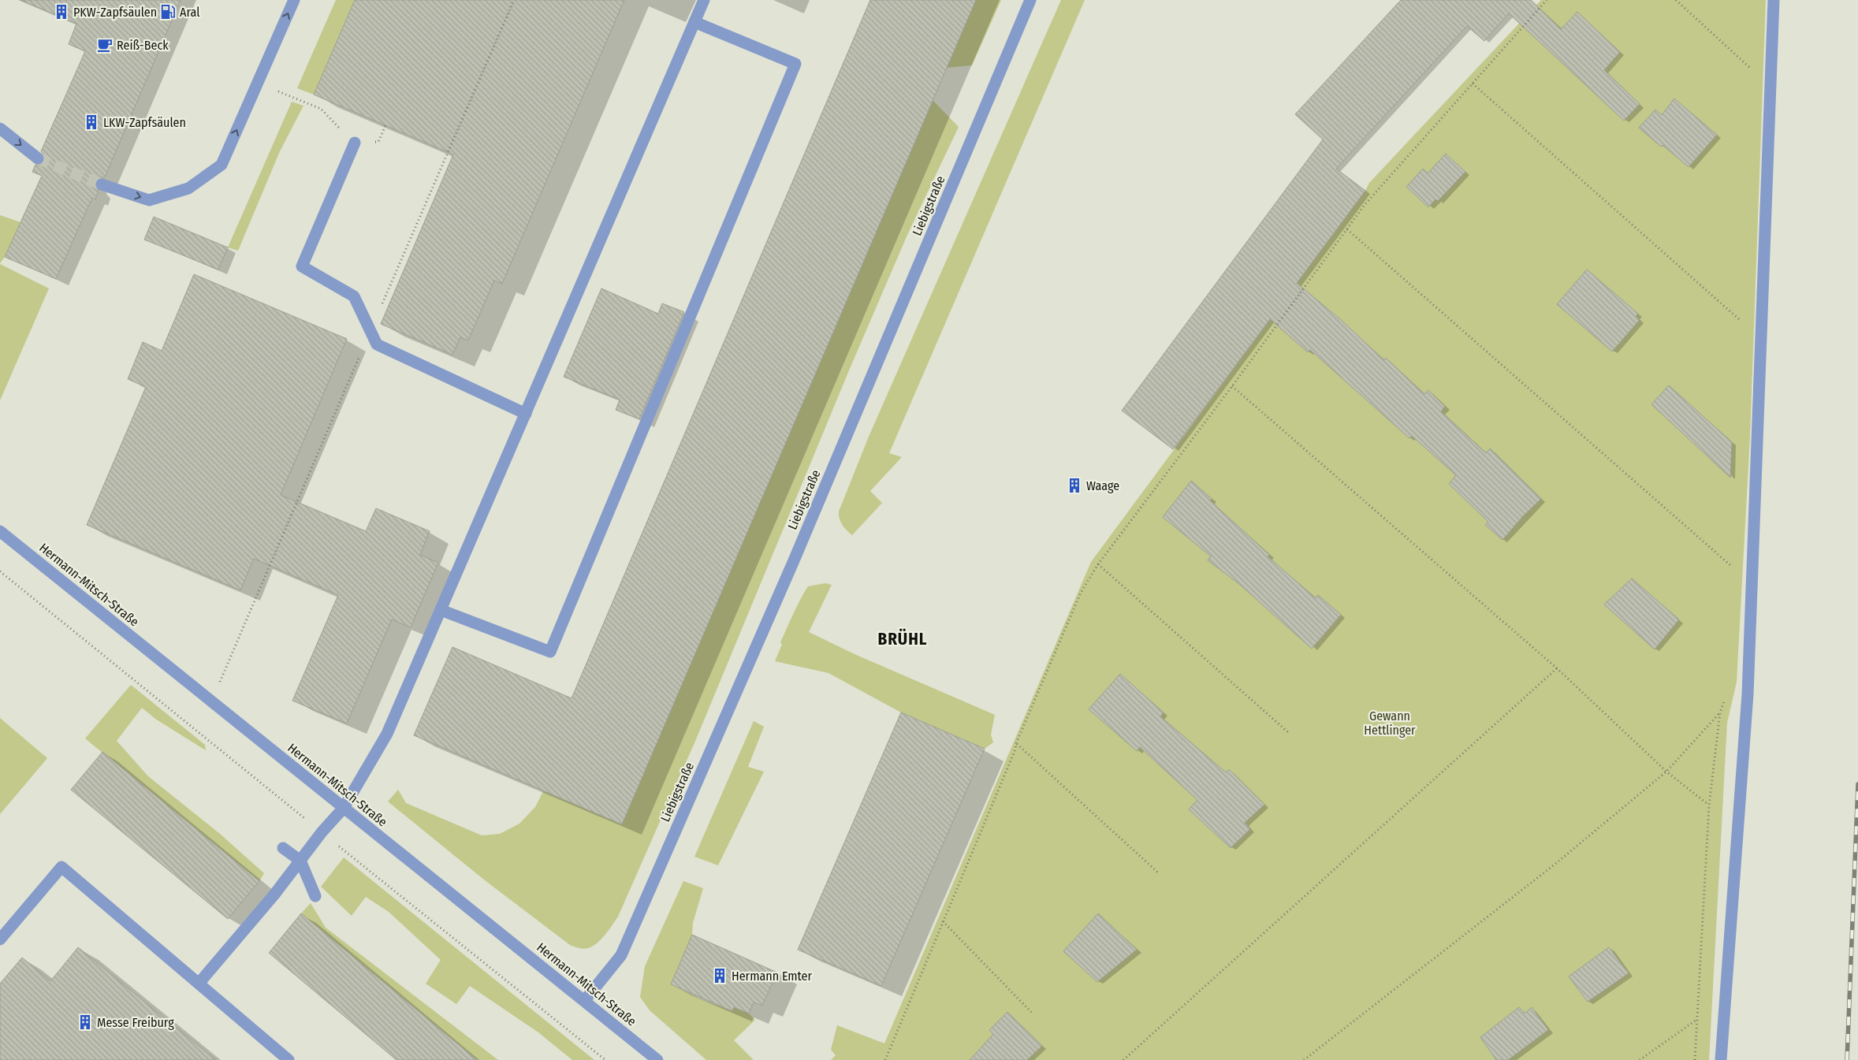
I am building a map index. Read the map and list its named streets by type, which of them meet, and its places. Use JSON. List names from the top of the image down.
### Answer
{
  "streets": {
    "street": ["Liebigstraße", "Hermann-Mitsch-Straße"]
  },
  "crossings": [
    ["Liebigstraße", "Hermann-Mitsch-Straße"]
  ],
  "districts": ["BRÜHL"],
  "parks": ["Gewann Hettlinger"],
  "places": {
    "building": [
      "PKW-Zapfsäulen",
      "LKW-Zapfsäulen",
      "Waage",
      "Hermann Emter",
      "Messe Freiburg"
    ],
    "fuel station": ["Aral"],
    "cafe": ["Reiß-Beck"]
  }
}
